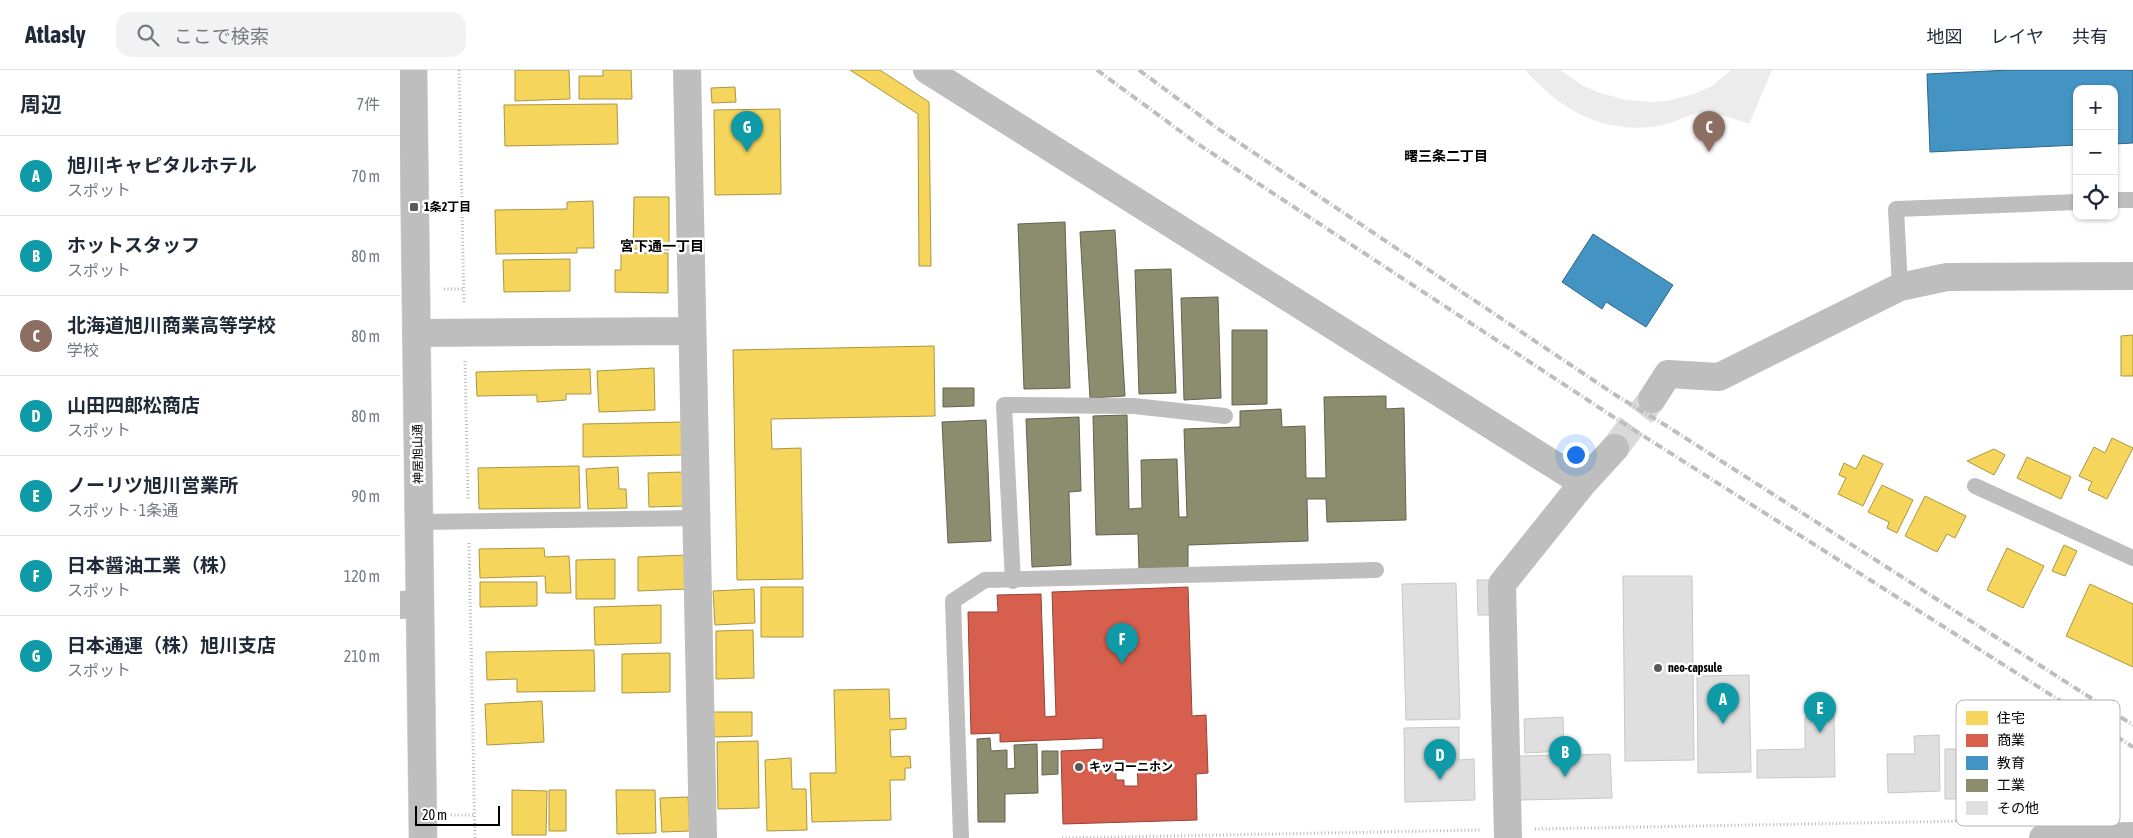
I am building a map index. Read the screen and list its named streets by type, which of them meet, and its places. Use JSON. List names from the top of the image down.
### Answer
{
  "streets": {
    "main road": ["神居旭山通"]
  },
  "districts": ["曙三条二丁目", "宮下通一丁目"],
  "places": {
    "transit": ["1条2丁目"],
    "other": ["neo‐capsule", "キッコーニホン"]
  },
  "legend": [
    "住宅",
    "商業",
    "教育",
    "工業",
    "その他"
  ],
  "scale_bar": "20 m",
  "page": {
    "header": "Atlasly",
    "search": "ここで検索",
    "nav": ["地図", "レイヤ", "共有"],
    "heading": ["周辺", "7件"],
    "map_buttons": ["+", "−"],
    "pins": [
      "C",
      "G",
      "F",
      "A",
      "E",
      "B",
      "D"
    ],
    "list": [
      {
        "mark": "A",
        "name": "旭川キャピタルホテル",
        "note": "スポット",
        "value": "70 m"
      },
      {
        "mark": "B",
        "name": "ホットスタッフ",
        "note": "スポット",
        "value": "80 m"
      },
      {
        "mark": "C",
        "name": "北海道旭川商業高等学校",
        "note": "学校",
        "value": "80 m"
      },
      {
        "mark": "D",
        "name": "山田四郎松商店",
        "note": "スポット",
        "value": "80 m"
      },
      {
        "mark": "E",
        "name": "ノーリツ旭川営業所",
        "note": "スポット · 1条通",
        "value": "90 m"
      },
      {
        "mark": "F",
        "name": "日本醤油工業（株）",
        "note": "スポット",
        "value": "120 m"
      },
      {
        "mark": "G",
        "name": "日本通運（株）旭川支店",
        "note": "スポット",
        "value": "210 m"
      }
    ],
    "scale": "20 m"
  }
}
